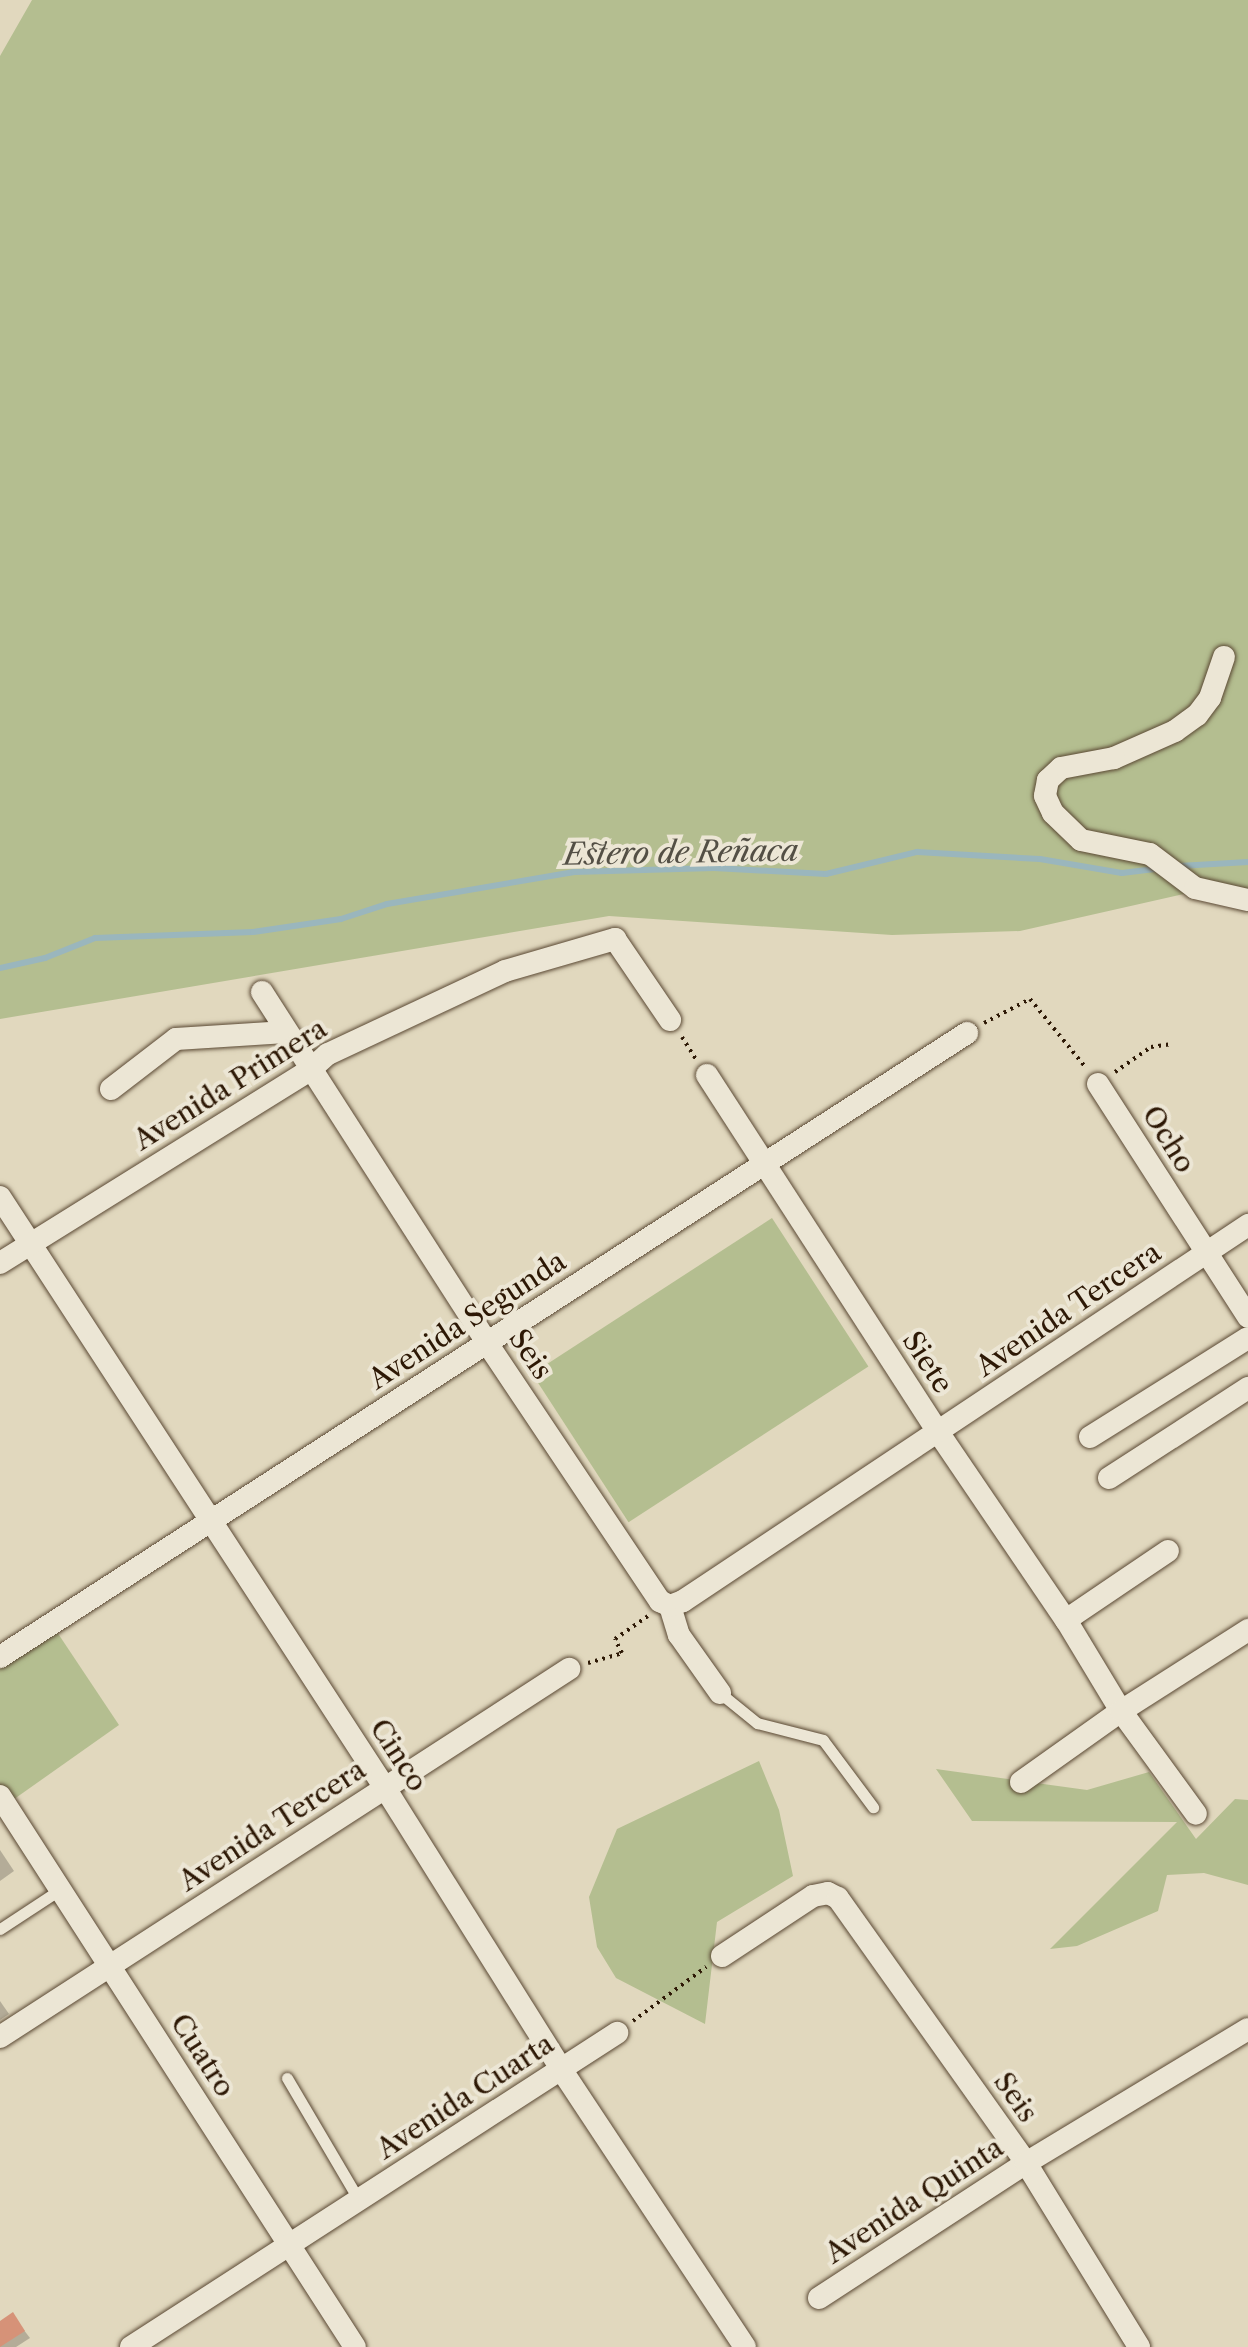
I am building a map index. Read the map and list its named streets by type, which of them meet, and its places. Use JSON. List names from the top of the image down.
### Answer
{
  "streets": {
    "street": [
      "Avenida Primera",
      "Ocho",
      "Avenida Tercera",
      "Avenida Segunda",
      "Seis",
      "Siete",
      "Cinco",
      "Cuatro",
      "Avenida Cuarta",
      "Avenida Quinta"
    ]
  },
  "crossings": [
    ["Avenida Primera", "Seis"],
    ["Avenida Primera", "Cinco"],
    ["Ocho", "Avenida Tercera"],
    ["Avenida Tercera", "Seis"],
    ["Avenida Tercera", "Siete"],
    ["Avenida Tercera", "Cinco"],
    ["Avenida Tercera", "Cuatro"],
    ["Avenida Segunda", "Seis"],
    ["Avenida Segunda", "Siete"],
    ["Avenida Segunda", "Cinco"],
    ["Seis", "Avenida Quinta"],
    ["Cinco", "Avenida Cuarta"],
    ["Cuatro", "Avenida Cuarta"]
  ],
  "water": ["Estero de Reñaca"]
}
